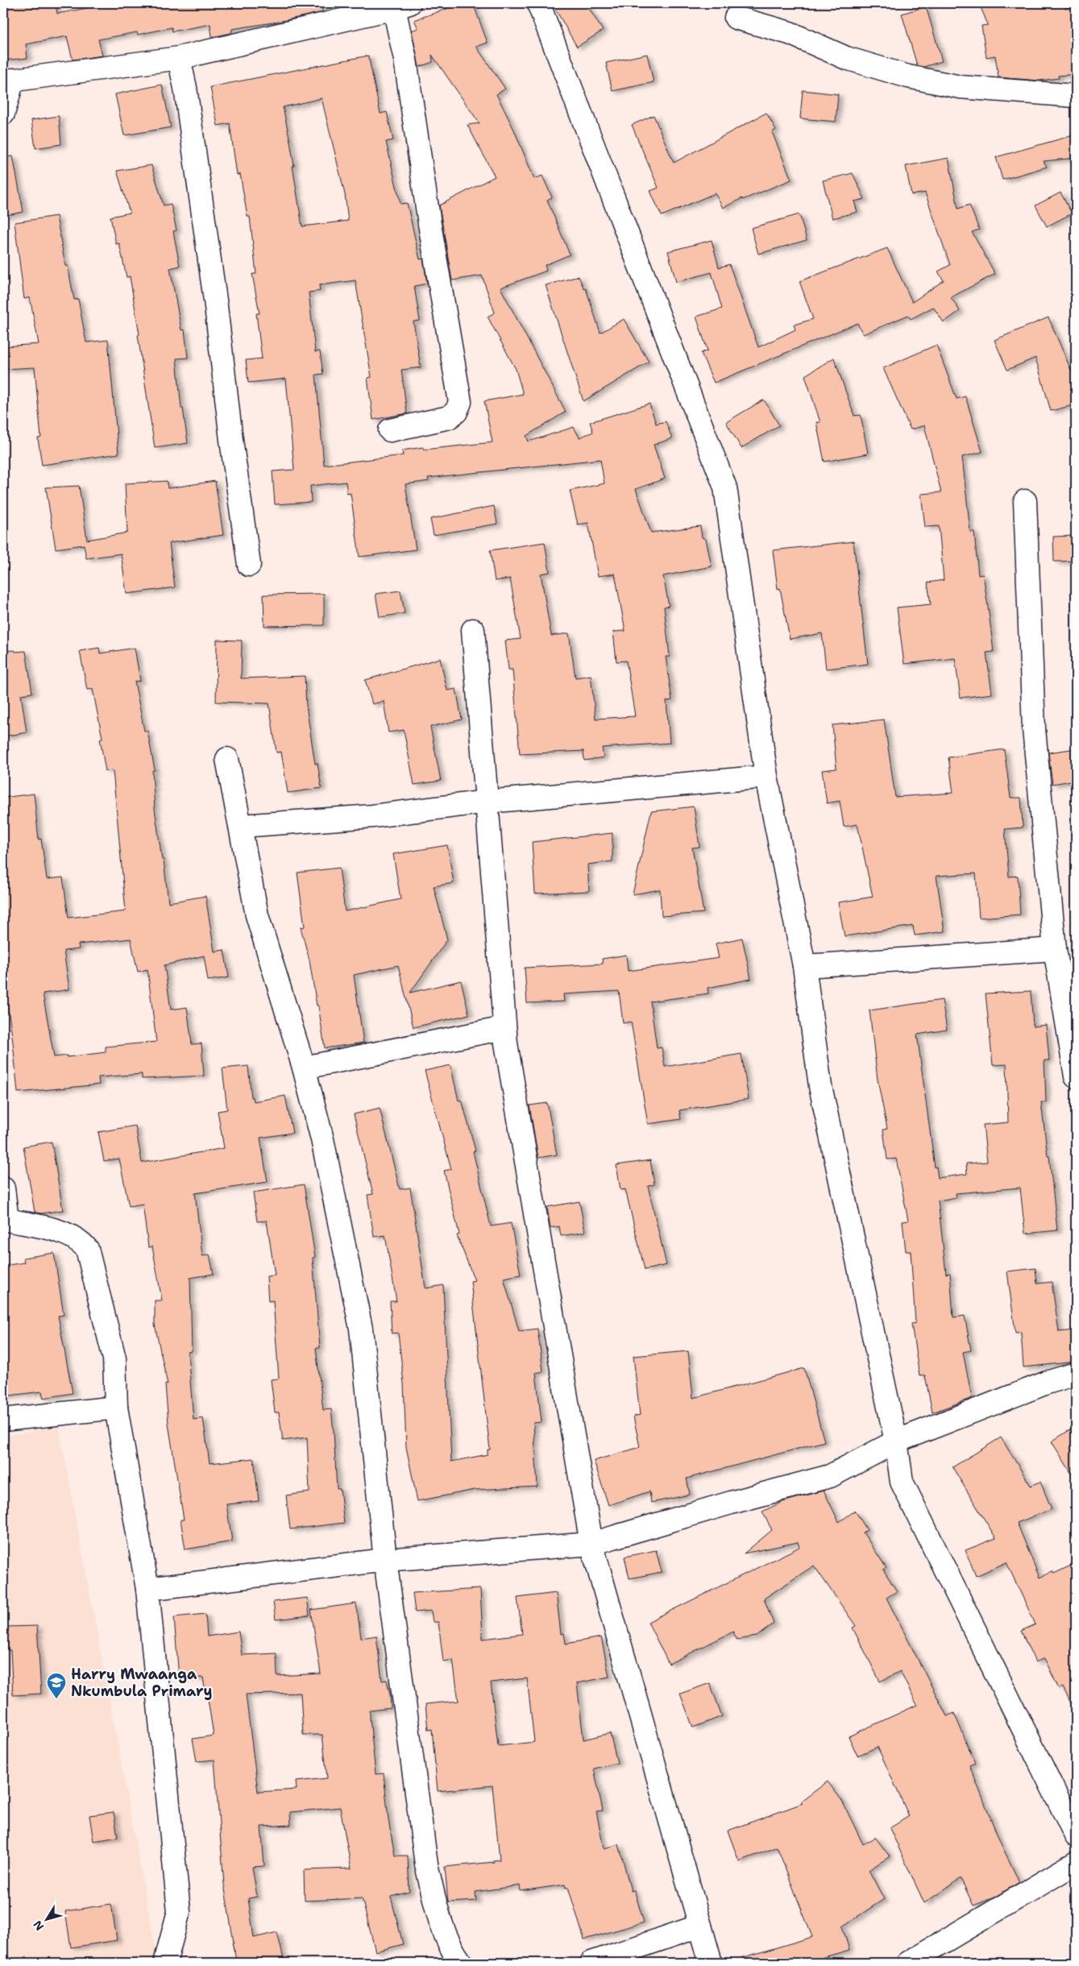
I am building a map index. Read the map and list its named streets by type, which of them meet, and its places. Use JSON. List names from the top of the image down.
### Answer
{
  "places": {
    "school or university": ["Harry Mwaanga Nkumbula Primary"]
  },
  "north": "bottom left"
}
